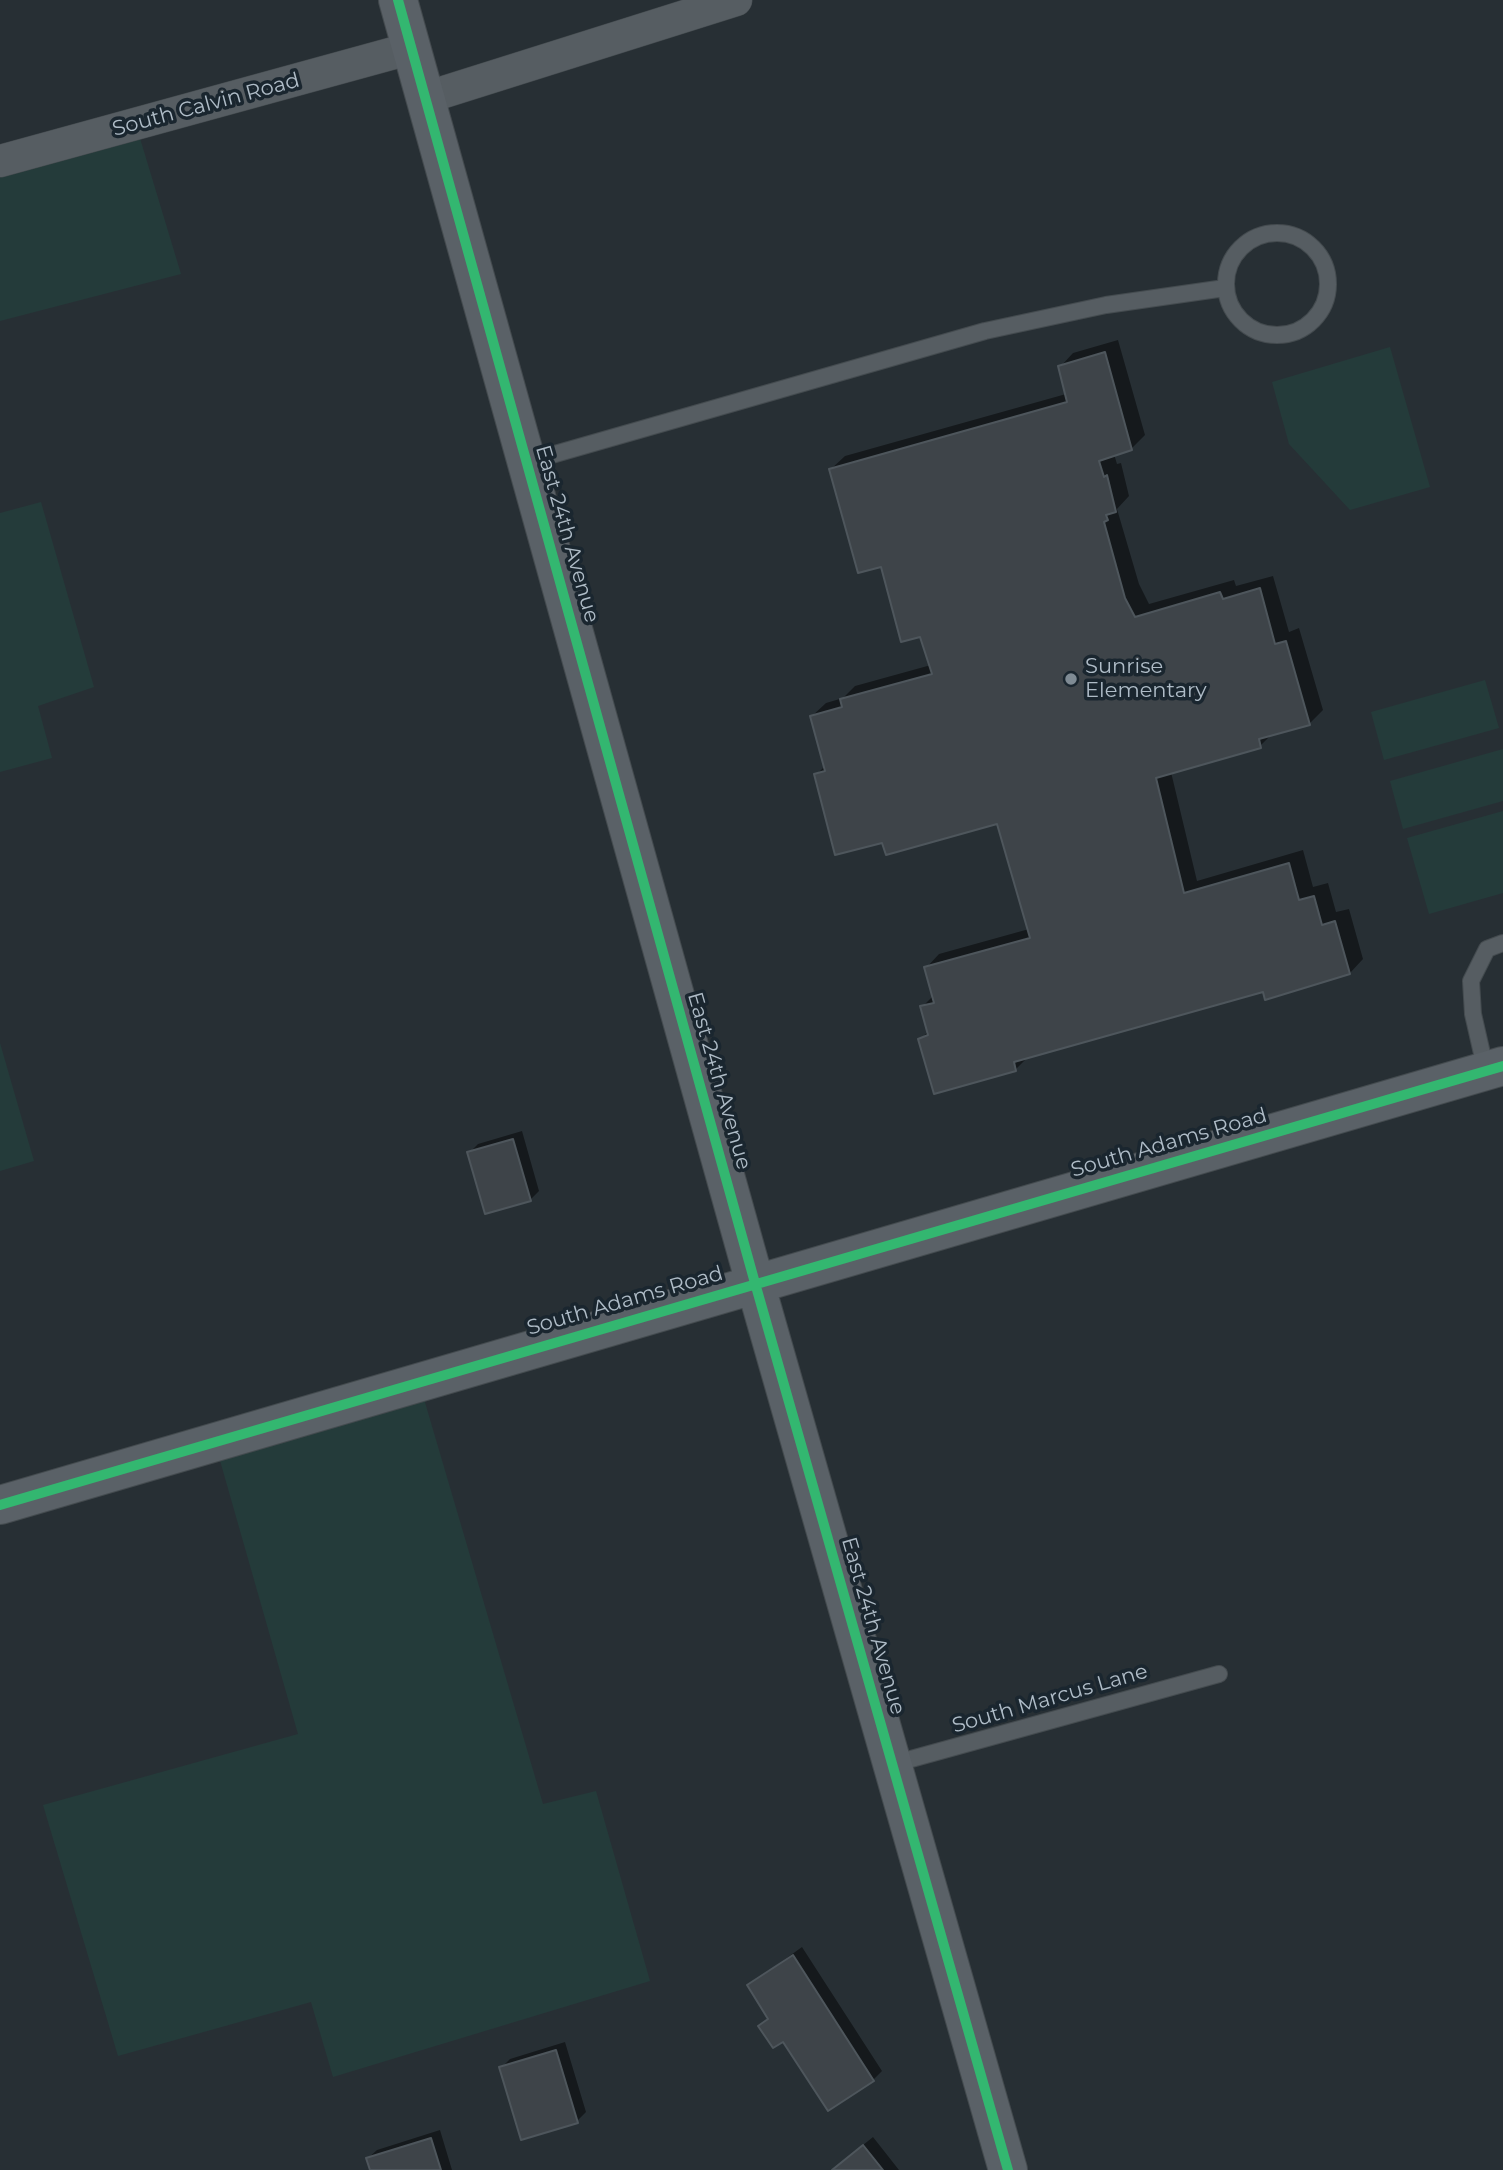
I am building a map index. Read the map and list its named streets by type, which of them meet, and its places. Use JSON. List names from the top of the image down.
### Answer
{
  "streets": {
    "street": ["South Calvin Road", "East 24th Avenue", "South Adams Road"],
    "lane": ["South Marcus Lane"]
  },
  "crossings": [
    ["South Calvin Road", "East 24th Avenue"],
    ["East 24th Avenue", "South Adams Road"],
    ["East 24th Avenue", "South Marcus Lane"]
  ],
  "places": ["Sunrise Elementary"]
}
